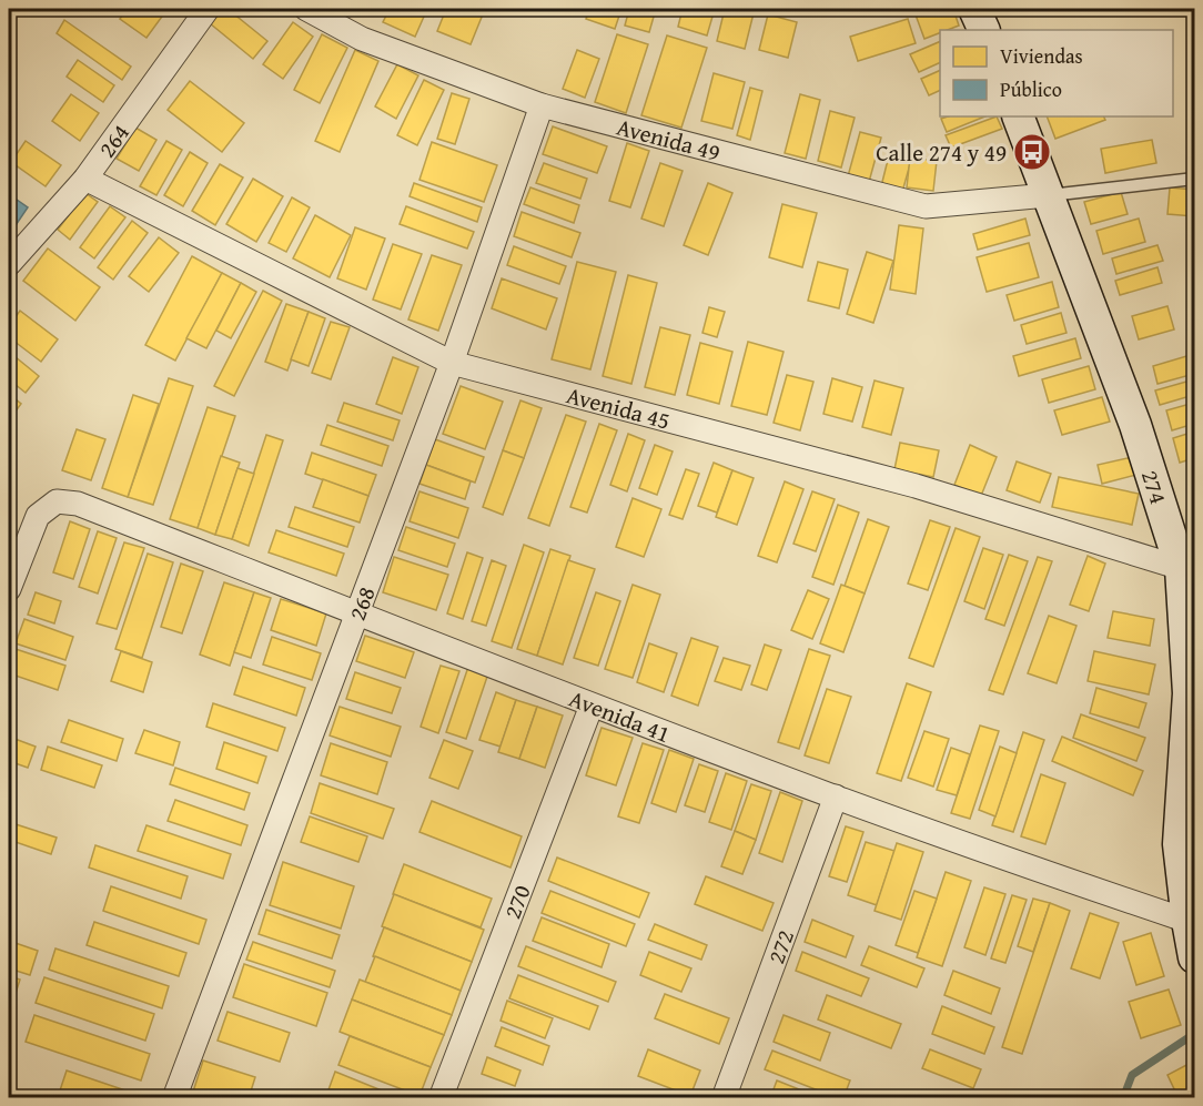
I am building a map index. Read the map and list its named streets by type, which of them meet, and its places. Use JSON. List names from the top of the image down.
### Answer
{
  "streets": {
    "street": [
      "Avenida 49",
      "264",
      "Avenida 45",
      "274",
      "268",
      "Avenida 41",
      "270",
      "272"
    ]
  },
  "crossings": [
    ["Avenida 49", "274"],
    ["Avenida 49", "268"],
    ["264", "Avenida 45"],
    ["Avenida 45", "274"],
    ["Avenida 45", "268"],
    ["274", "Avenida 41"],
    ["268", "Avenida 41"],
    ["Avenida 41", "270"],
    ["Avenida 41", "272"]
  ],
  "places": {
    "bus stop": ["Calle 274 y 49"]
  },
  "legend": ["Viviendas", "Público"]
}
